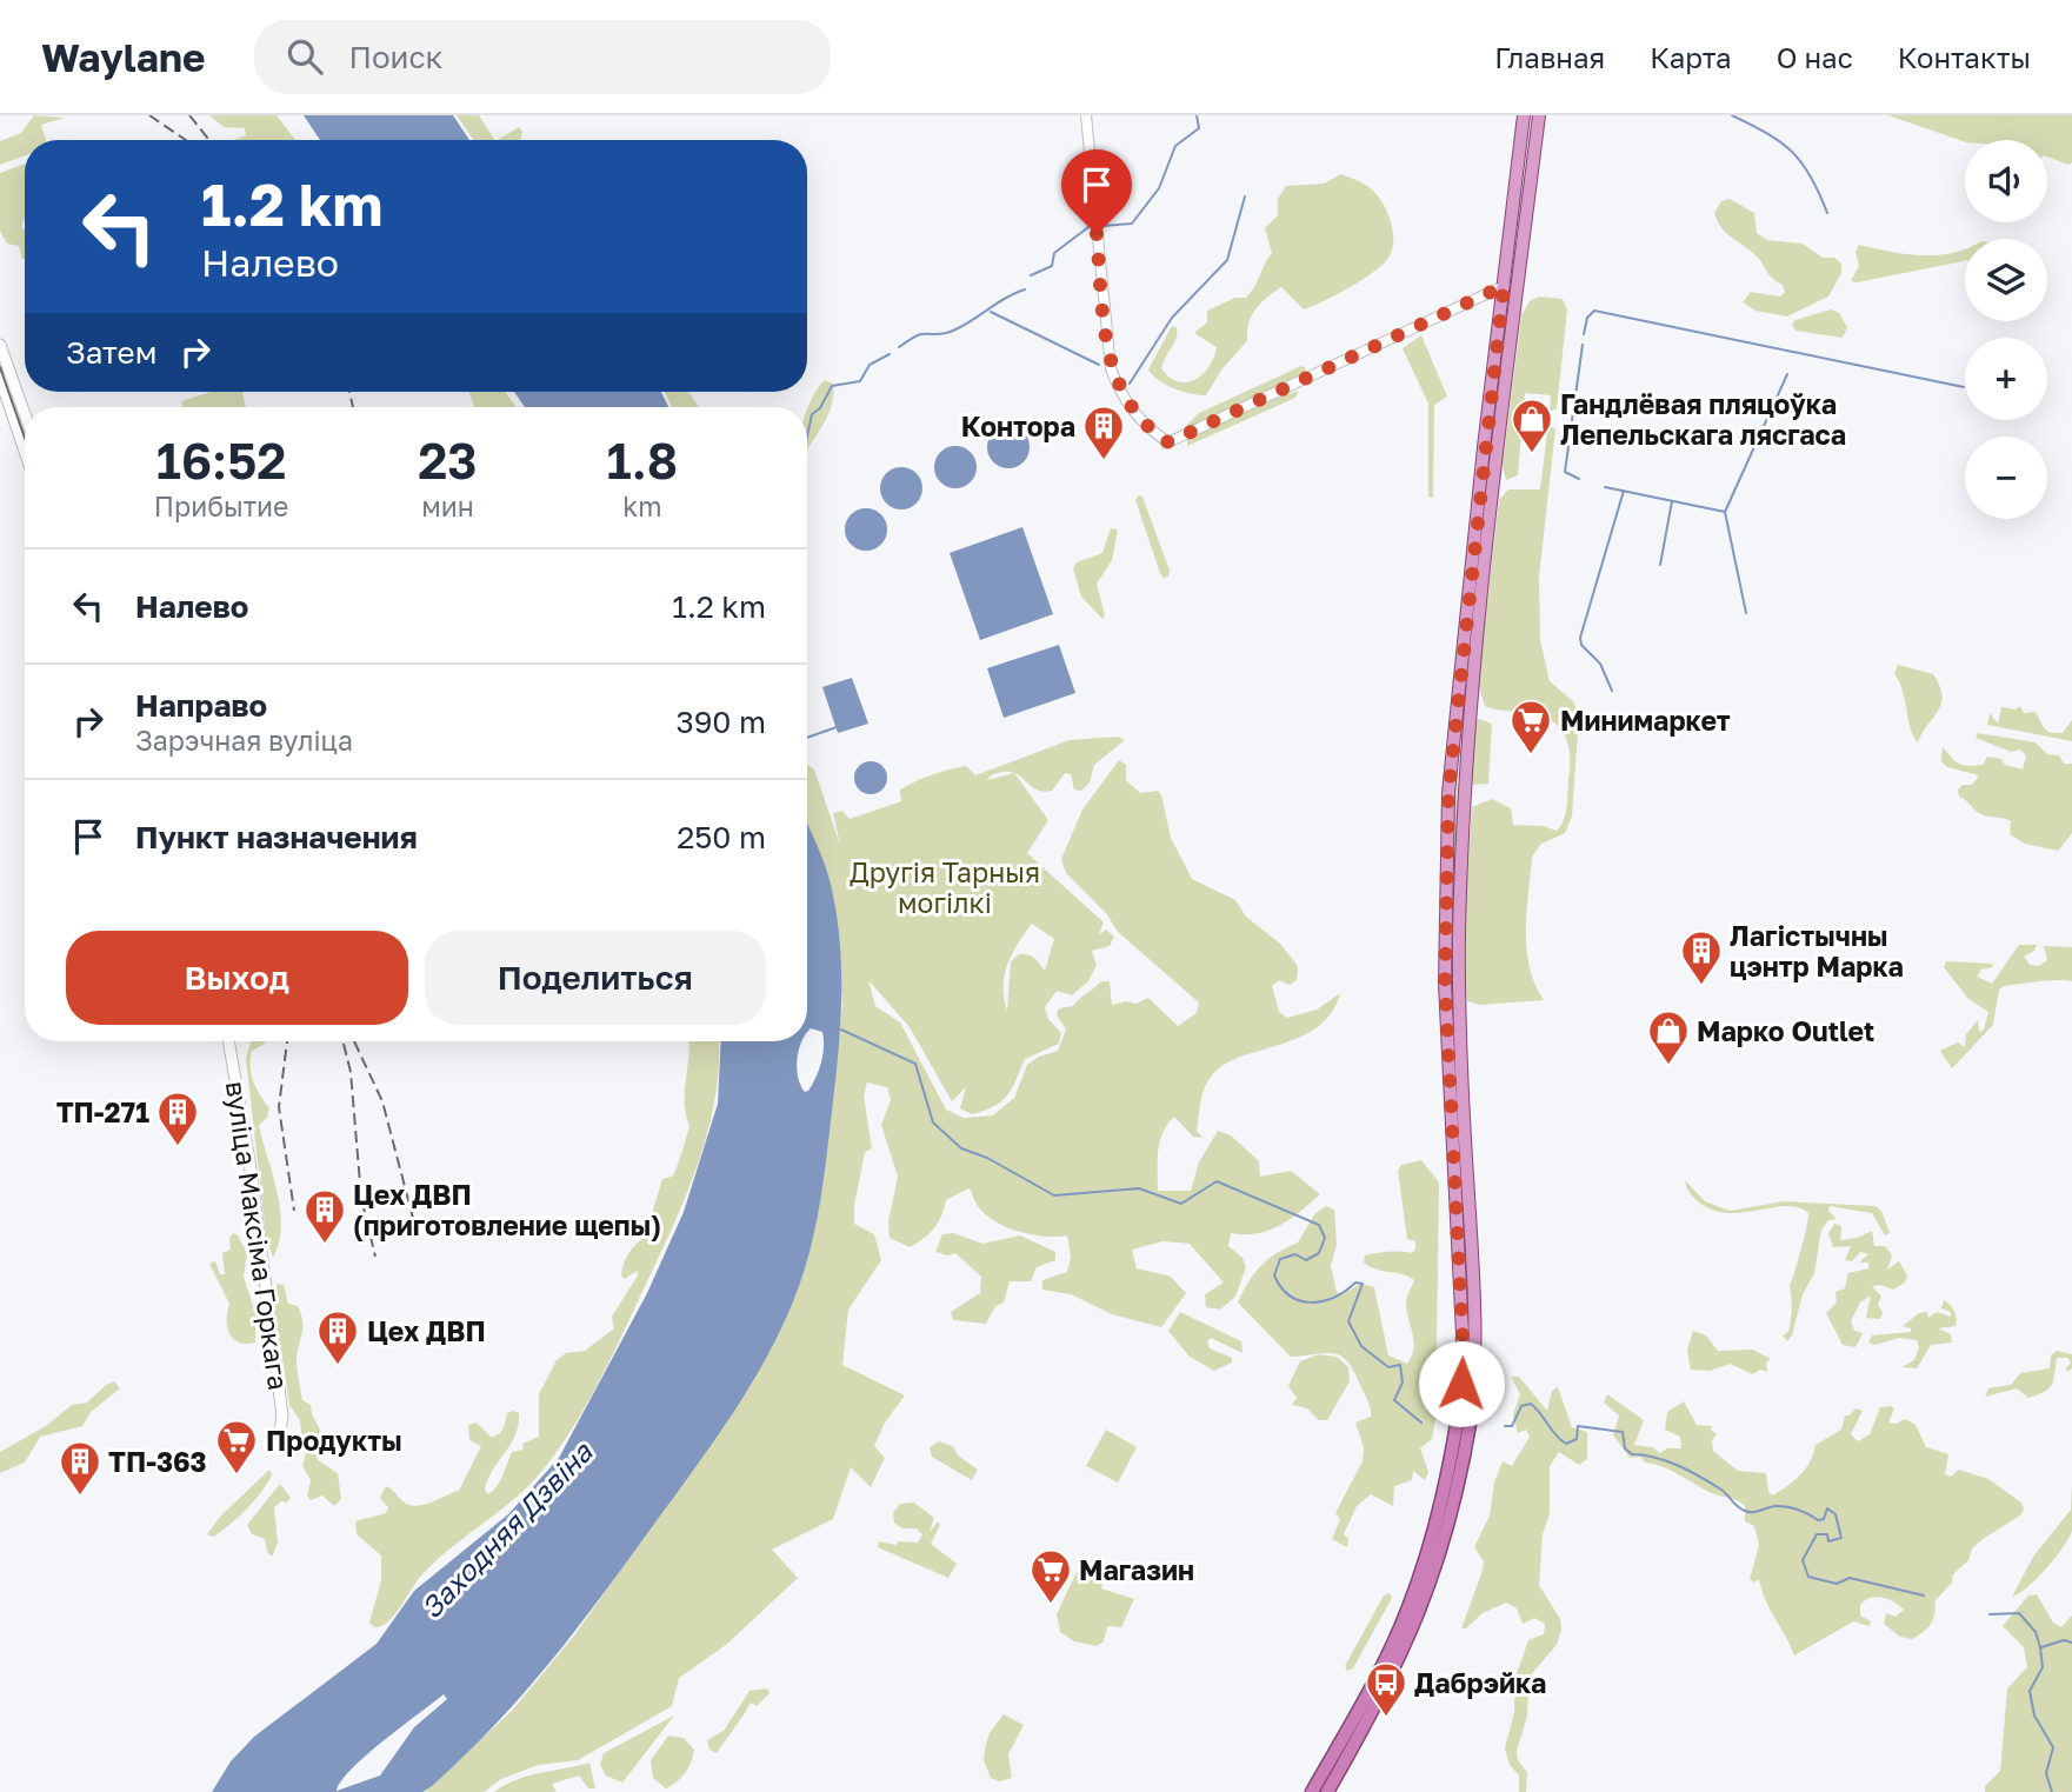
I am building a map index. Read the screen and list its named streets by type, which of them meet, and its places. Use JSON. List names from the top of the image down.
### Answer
{
  "streets": {
    "main road": ["вуліца Максіма Горкага"]
  },
  "water": ["Заходняя Дзвіна"],
  "parks": ["Другія Тарныя могілкі"],
  "places": {
    "shop": ["Гандлёвая пляцоўка Лепельскага лясгаса", "Марко Outlet"],
    "building": [
      "Контора",
      "Лагістычны цэнтр Марка",
      "ТП-271",
      "Цех ДВП (приготовление щепы)",
      "Цех ДВП",
      "ТП-363"
    ],
    "supermarket": ["Минимаркет", "Продукты", "Магазин"],
    "bus stop": ["Дабрэйка"]
  },
  "page": {
    "header": "Waylane",
    "search": "Поиск",
    "nav": [
      "Главная",
      "Карта",
      "О нас",
      "Контакты"
    ],
    "map_buttons": ["+", "−"],
    "turn": ["1.2 km", "Налево"],
    "then": "Затем",
    "eta": [
      "16:52",
      "Прибытие",
      "23",
      "мин",
      "1.8",
      "km"
    ],
    "list": [
      {
        "name": "Налево",
        "value": "1.2 km"
      },
      {
        "name": "Направо",
        "note": "Зарэчная вуліца",
        "value": "390 m"
      },
      {
        "name": "Пункт назначения",
        "value": "250 m"
      }
    ],
    "buttons": ["Выход", "Поделиться"]
  }
}
